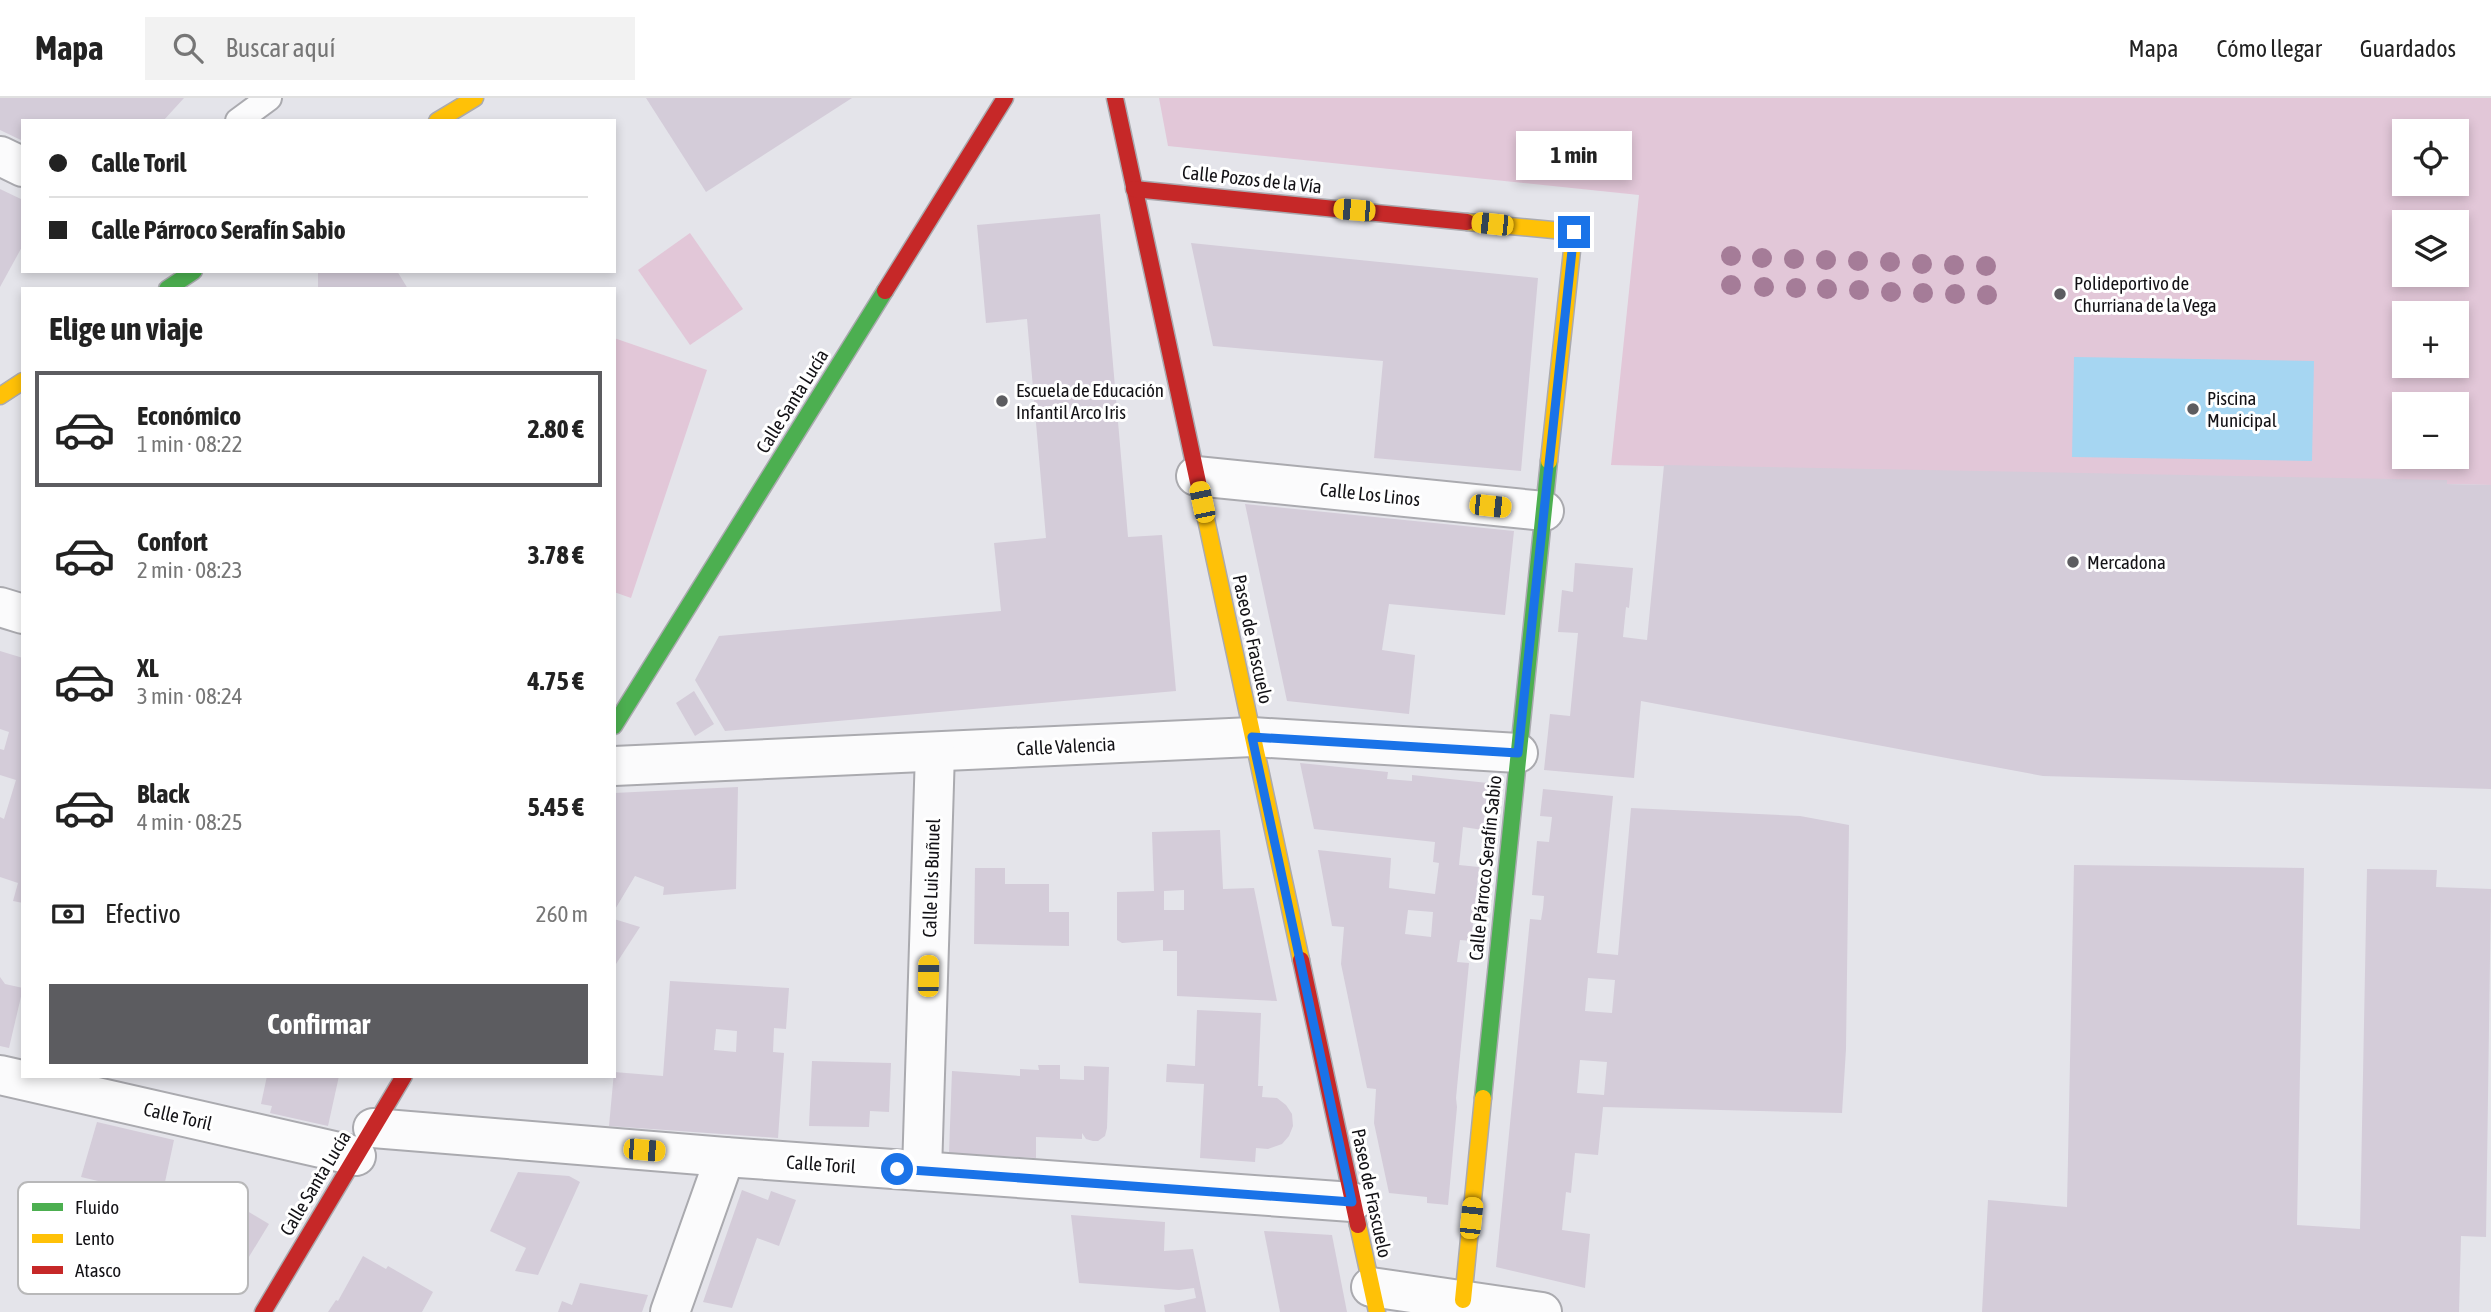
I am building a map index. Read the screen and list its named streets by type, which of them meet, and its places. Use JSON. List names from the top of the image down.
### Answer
{
  "streets": {
    "street": [
      "Calle Pozos de la Vía",
      "Calle Santa Lucía",
      "Calle Los Linos",
      "Paseo de Frascuelo",
      "Calle Valencia",
      "Calle Párroco Serafín Sabio",
      "Calle Luis Buñuel",
      "Calle Toril"
    ]
  },
  "crossings": [
    ["Calle Pozos de la Vía", "Paseo de Frascuelo"],
    ["Calle Pozos de la Vía", "Calle Párroco Serafín Sabio"],
    ["Calle Santa Lucía", "Calle Toril"],
    ["Calle Los Linos", "Paseo de Frascuelo"],
    ["Calle Los Linos", "Calle Párroco Serafín Sabio"],
    ["Paseo de Frascuelo", "Calle Valencia"],
    ["Paseo de Frascuelo", "Calle Toril"],
    ["Calle Valencia", "Calle Párroco Serafín Sabio"],
    ["Calle Valencia", "Calle Luis Buñuel"],
    ["Calle Luis Buñuel", "Calle Toril"]
  ],
  "places": [
    "Polideportivo de Churriana de la Vega",
    "Escuela de Educación Infantil Arco Iris",
    "Piscina Municipal",
    "Mercadona"
  ],
  "legend": ["Fluido", "Lento", "Atasco"],
  "page": {
    "header": "Mapa",
    "search": "Buscar aquí",
    "nav": ["Mapa", "Cómo llegar", "Guardados"],
    "map_buttons": ["+", "−"],
    "banner": ["Calle Toril", "Calle Párroco Serafín Sabio"],
    "bubble": "1 min",
    "heading": "Elige un viaje",
    "list": [
      {
        "name": "Económico",
        "note": "1 min · 08:22",
        "value": "2.80 €"
      },
      {
        "name": "Confort",
        "note": "2 min · 08:23",
        "value": "3.78 €"
      },
      {
        "name": "XL",
        "note": "3 min · 08:24",
        "value": "4.75 €"
      },
      {
        "name": "Black",
        "note": "4 min · 08:25",
        "value": "5.45 €"
      }
    ],
    "pay": ["Efectivo", "260 m"],
    "buttons": "Confirmar"
  }
}
